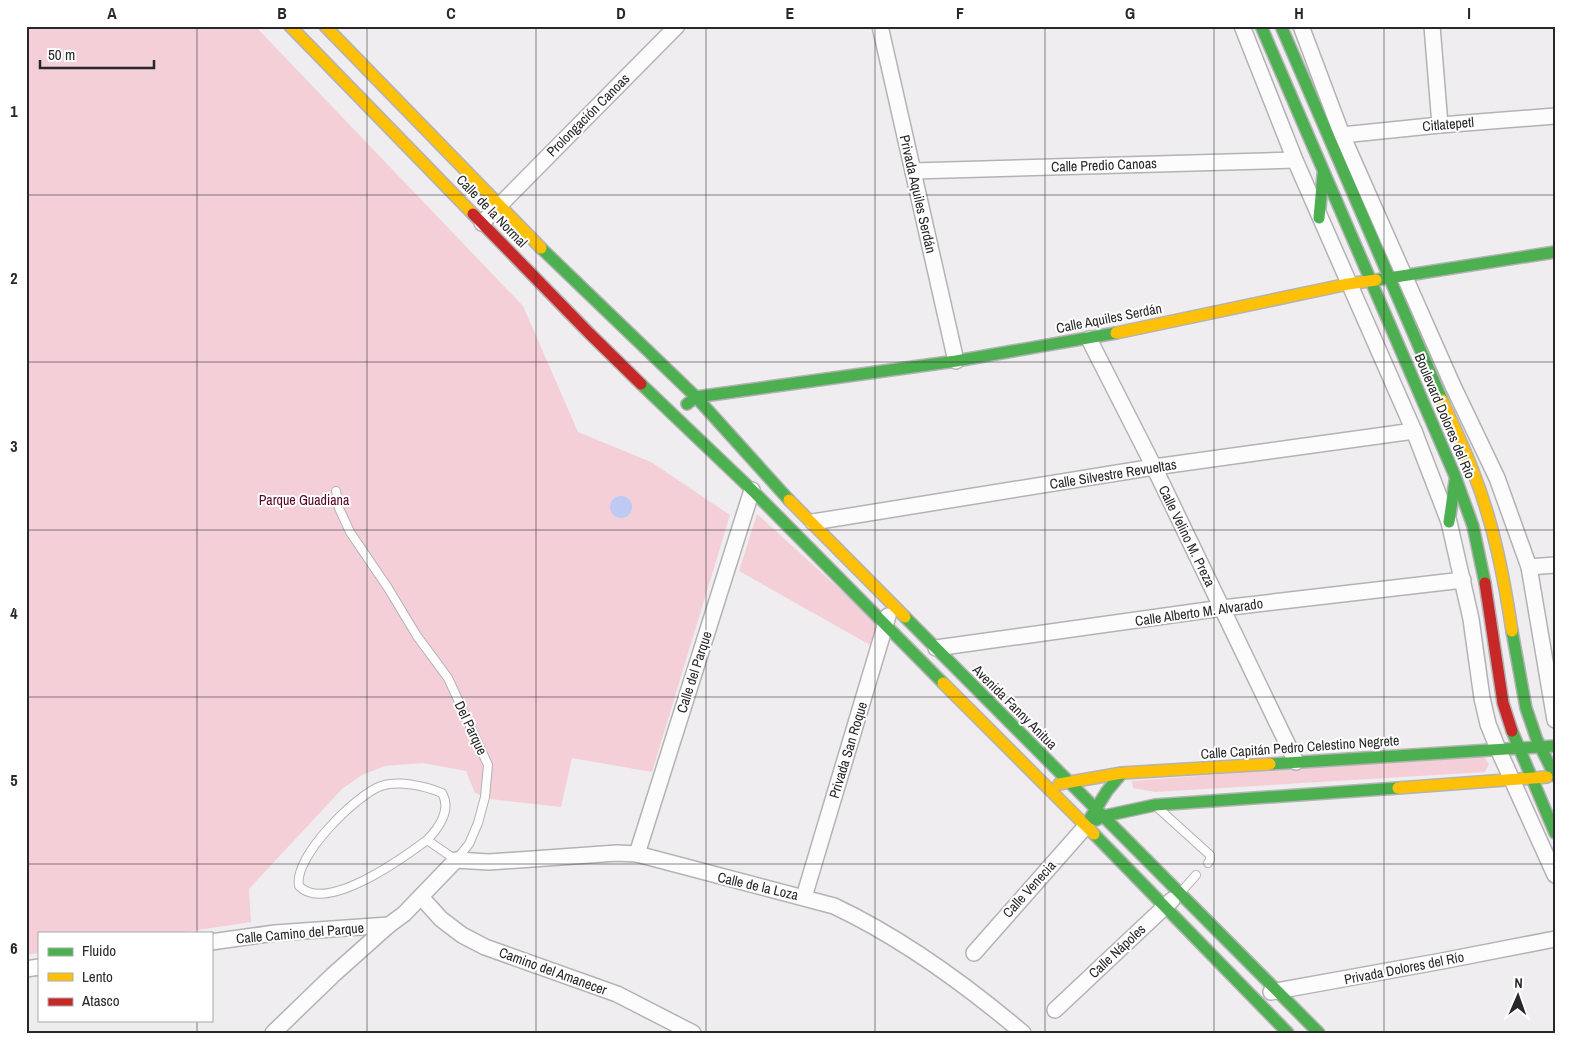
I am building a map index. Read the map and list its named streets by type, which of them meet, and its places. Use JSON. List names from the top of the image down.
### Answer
{
  "streets": {
    "main road": [
      "Calle de la Normal",
      "Calle Aquiles Serdán",
      "Boulevard Dolores del Río",
      "Avenida Fanny Anitua",
      "Calle Capitán Pedro Celestino Negrete"
    ],
    "street": [
      "Prolongación Canoas",
      "Citlatepetl",
      "Calle Predio Canoas",
      "Privada Aquiles Serdán",
      "Calle Silvestre Revueltas",
      "Calle Velino M. Preza",
      "Calle Alberto M. Alvarado",
      "Calle del Parque",
      "Privada San Roque",
      "Calle de la Loza",
      "Calle Venecia",
      "Calle Camino del Parque",
      "Calle Nápoles",
      "Privada Dolores del Río",
      "Camino del Amanecer"
    ],
    "lane": ["Del Parque"]
  },
  "crossings": [
    ["Prolongación Canoas", "Calle de la Normal"],
    ["Calle Predio Canoas", "Privada Aquiles Serdán"],
    ["Privada Aquiles Serdán", "Calle Aquiles Serdán"],
    ["Calle de la Normal", "Calle Aquiles Serdán"],
    ["Calle de la Normal", "Avenida Fanny Anitua"],
    ["Calle Aquiles Serdán", "Boulevard Dolores del Río"],
    ["Calle Aquiles Serdán", "Calle Velino M. Preza"],
    ["Calle Aquiles Serdán", "Avenida Fanny Anitua"],
    ["Boulevard Dolores del Río", "Calle Capitán Pedro Celestino Negrete"],
    ["Calle Silvestre Revueltas", "Calle Velino M. Preza"],
    ["Calle Silvestre Revueltas", "Avenida Fanny Anitua"],
    ["Calle Velino M. Preza", "Calle Alberto M. Alvarado"],
    ["Calle Velino M. Preza", "Calle Capitán Pedro Celestino Negrete"],
    ["Calle Alberto M. Alvarado", "Avenida Fanny Anitua"],
    ["Calle del Parque", "Calle de la Loza"],
    ["Avenida Fanny Anitua", "Calle Capitán Pedro Celestino Negrete"],
    ["Avenida Fanny Anitua", "Privada San Roque"],
    ["Avenida Fanny Anitua", "Calle Nápoles"],
    ["Avenida Fanny Anitua", "Privada Dolores del Río"],
    ["Del Parque", "Calle de la Loza"],
    ["Privada San Roque", "Calle de la Loza"]
  ],
  "parks": ["Parque Guadiana"],
  "legend": ["Fluido", "Lento", "Atasco"],
  "scale_bar": "50 m",
  "north": "top",
  "grid": {
    "columns": [
      "A",
      "B",
      "C",
      "D",
      "E",
      "F",
      "G",
      "H",
      "I"
    ],
    "rows": [
      "1",
      "2",
      "3",
      "4",
      "5",
      "6"
    ]
  }
}
